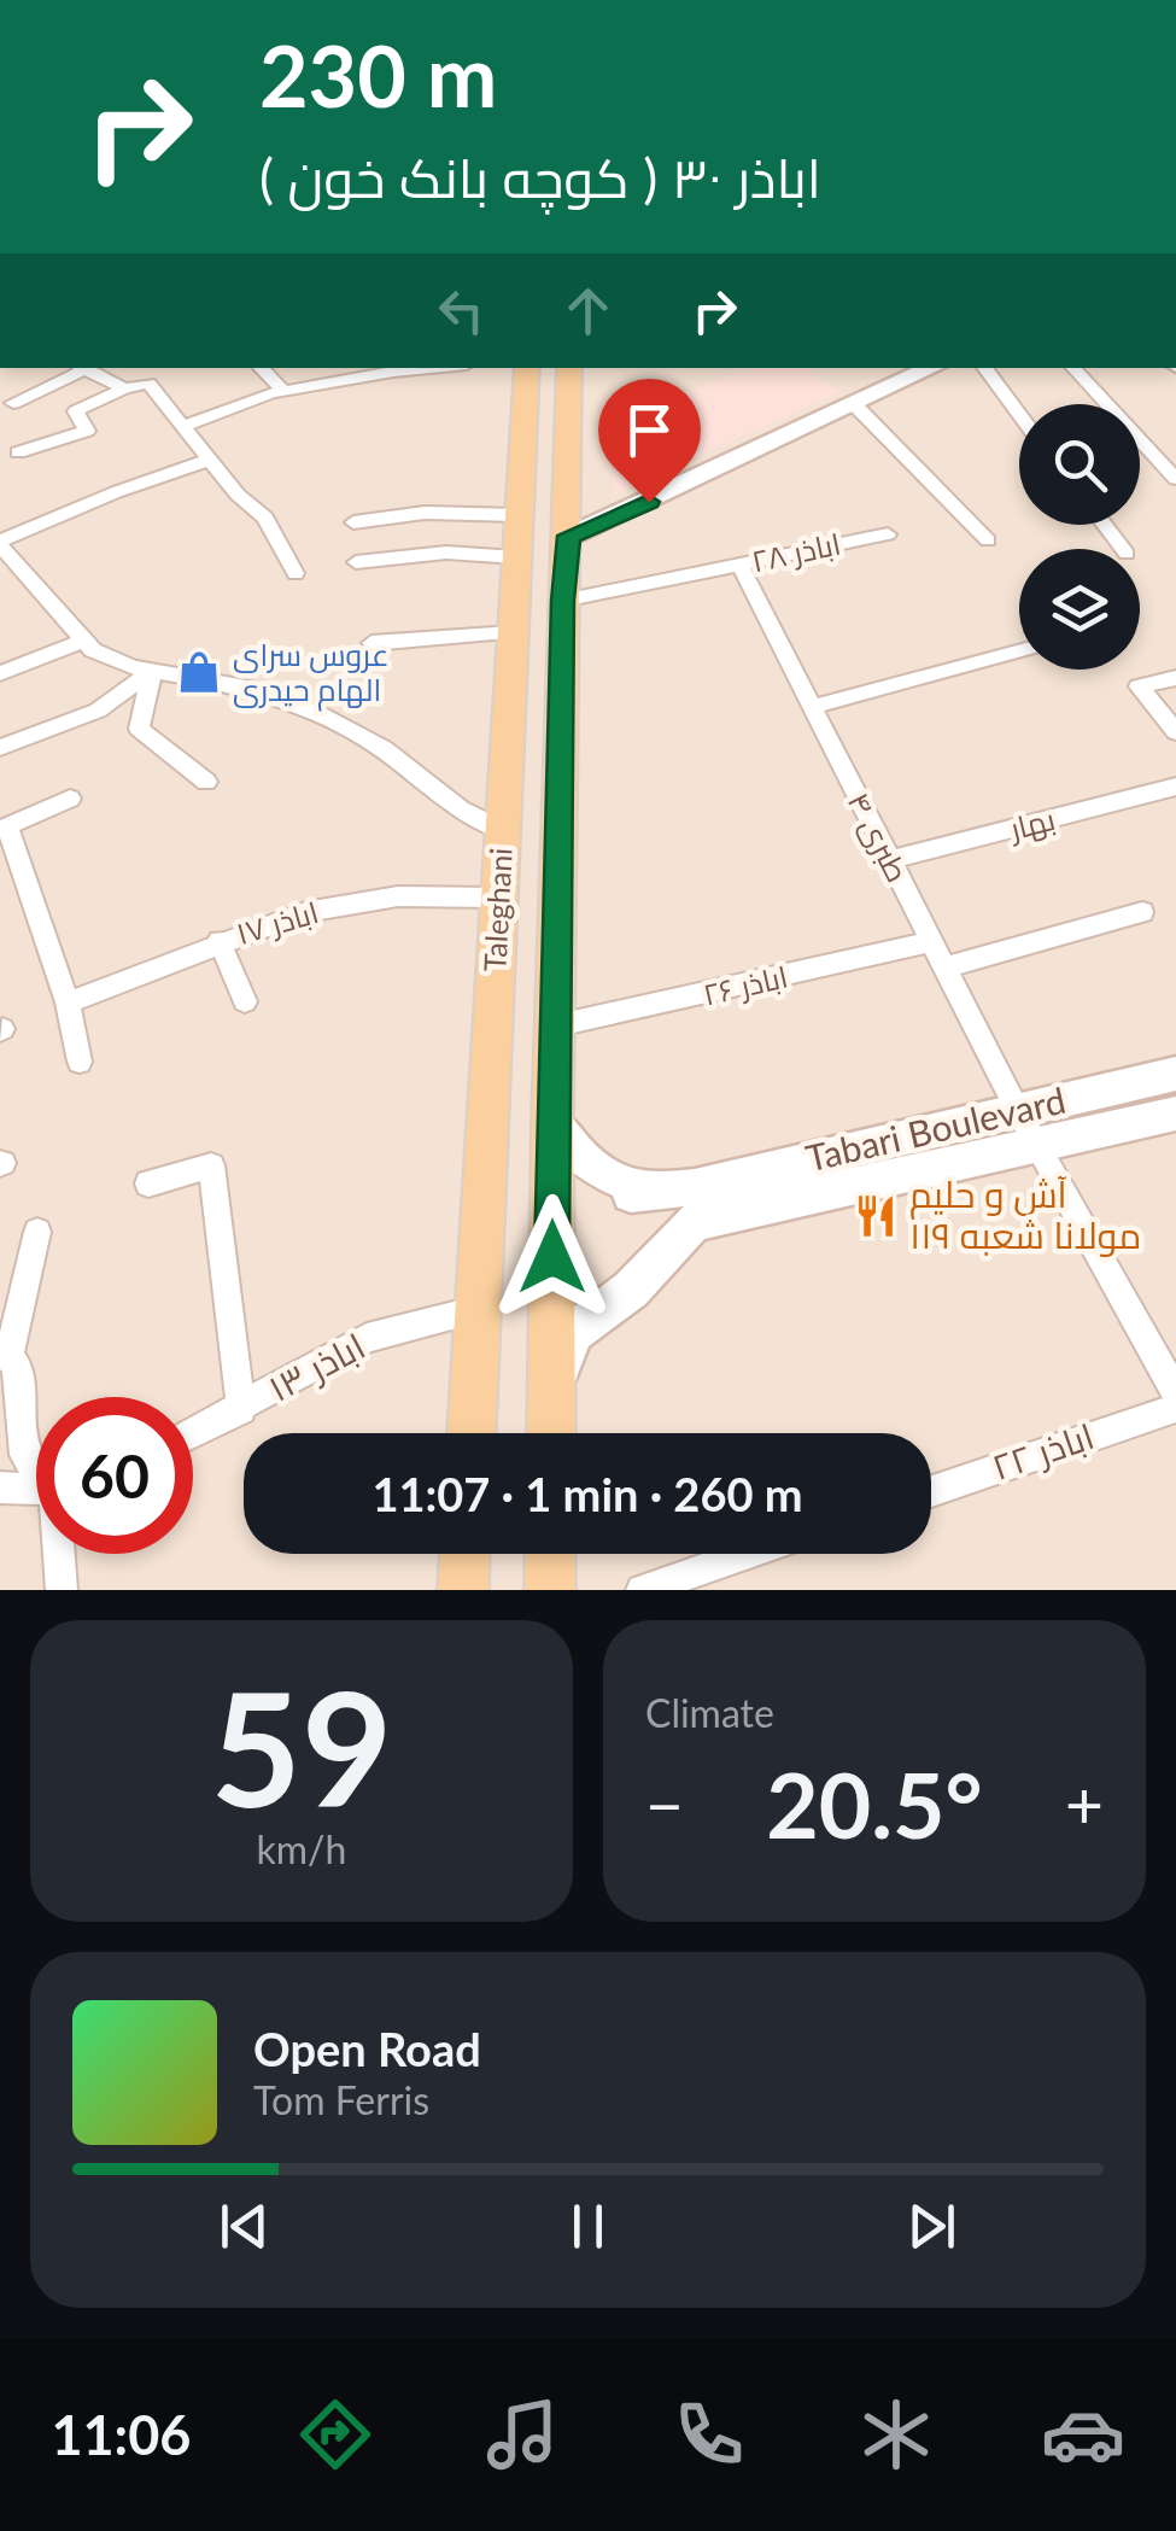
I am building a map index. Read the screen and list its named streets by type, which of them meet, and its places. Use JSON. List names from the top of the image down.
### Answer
{
  "streets": {
    "main road": ["Taleghani", "Tabari Boulevard"],
    "street": [
      "اباذر ۲۸",
      "بهار",
      "طبری ۴",
      "اباذر ۱۷",
      "اباذر ۲۶",
      "اباذر ۱۳",
      "اباذر ۲۲"
    ]
  },
  "crossings": [
    ["اباذر ۲۸", "طبری ۴"],
    ["بهار", "طبری ۴"],
    ["طبری ۴", "اباذر ۲۶"],
    ["طبری ۴", "Tabari Boulevard"],
    ["Taleghani", "اباذر ۱۷"],
    ["Taleghani", "اباذر ۱۳"]
  ],
  "places": {
    "shop": ["عروس سرای الهام حیدری"],
    "restaurant": ["آش و حلیم مولانا شعبه ۱۱۹"]
  },
  "page": {
    "turn": ["230 m", "اباذر ۳۰ ( کوچه بانک خون )"],
    "limit": "60",
    "trip": "11:07 · 1 min · 260 m",
    "tile": [
      ["59", "km/h"],
      "Climate"
    ],
    "heat": ["−", "20.5°", "+"],
    "song": ["Open Road", "Tom Ferris"],
    "tabs": "11:06"
  }
}
